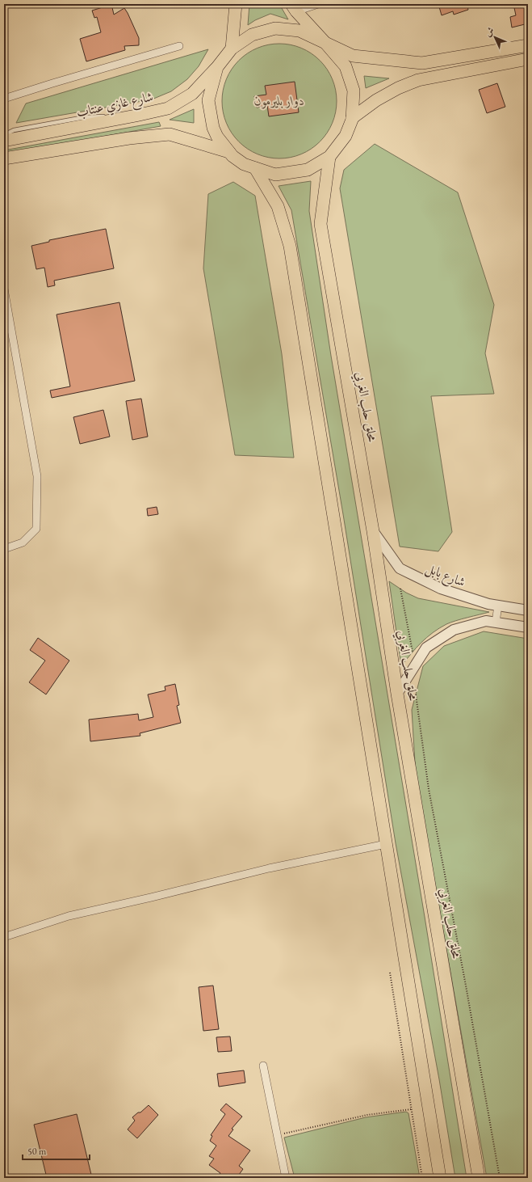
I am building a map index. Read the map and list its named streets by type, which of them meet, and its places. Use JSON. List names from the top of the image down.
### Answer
{
  "streets": {
    "main road": ["شارع غازي عنتاب", "محلق حلب الغربي"],
    "street": ["شارع بابل"]
  },
  "crossings": [
    ["محلق حلب الغربي", "شارع بابل"]
  ],
  "parks": ["دوار بليرمون"],
  "scale_bar": "50 m",
  "north": "top left"
}
